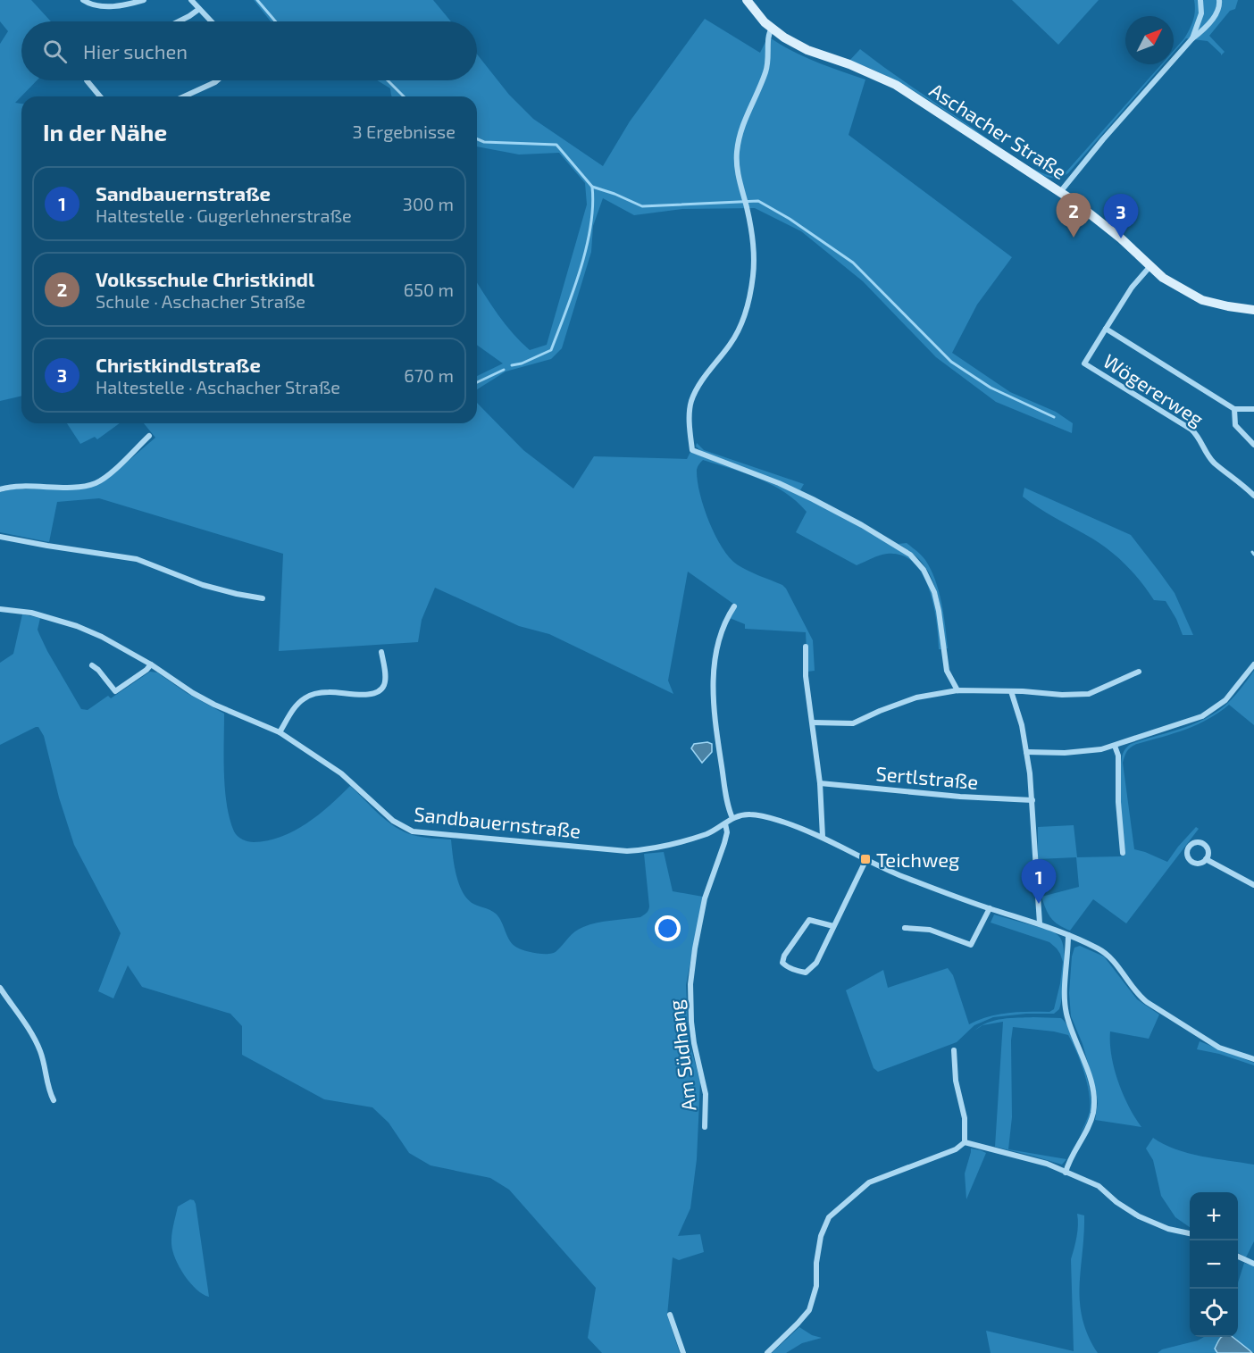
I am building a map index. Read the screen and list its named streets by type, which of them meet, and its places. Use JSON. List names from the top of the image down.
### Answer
{
  "streets": {
    "street": [
      "Aschacher Straße",
      "Wögererweg",
      "Sertlstraße",
      "Sandbauernstraße",
      "Am Südhang"
    ]
  },
  "crossings": [
    ["Aschacher Straße", "Wögererweg"],
    ["Sandbauernstraße", "Am Südhang"]
  ],
  "places": {
    "transit": ["Teichweg"]
  },
  "north": "top right",
  "page": {
    "search": "Hier suchen",
    "heading": ["In der Nähe", "3 Ergebnisse"],
    "list": [
      {
        "mark": "1",
        "name": "Sandbauernstraße",
        "note": "Haltestelle · Gugerlehnerstraße",
        "value": "300 m"
      },
      {
        "mark": "2",
        "name": "Volksschule Christkindl",
        "note": "Schule · Aschacher Straße",
        "value": "650 m"
      },
      {
        "mark": "3",
        "name": "Christkindlstraße",
        "note": "Haltestelle · Aschacher Straße",
        "value": "670 m"
      }
    ],
    "pins": ["2", "3", "1"],
    "map_buttons": ["+", "−"]
  }
}
